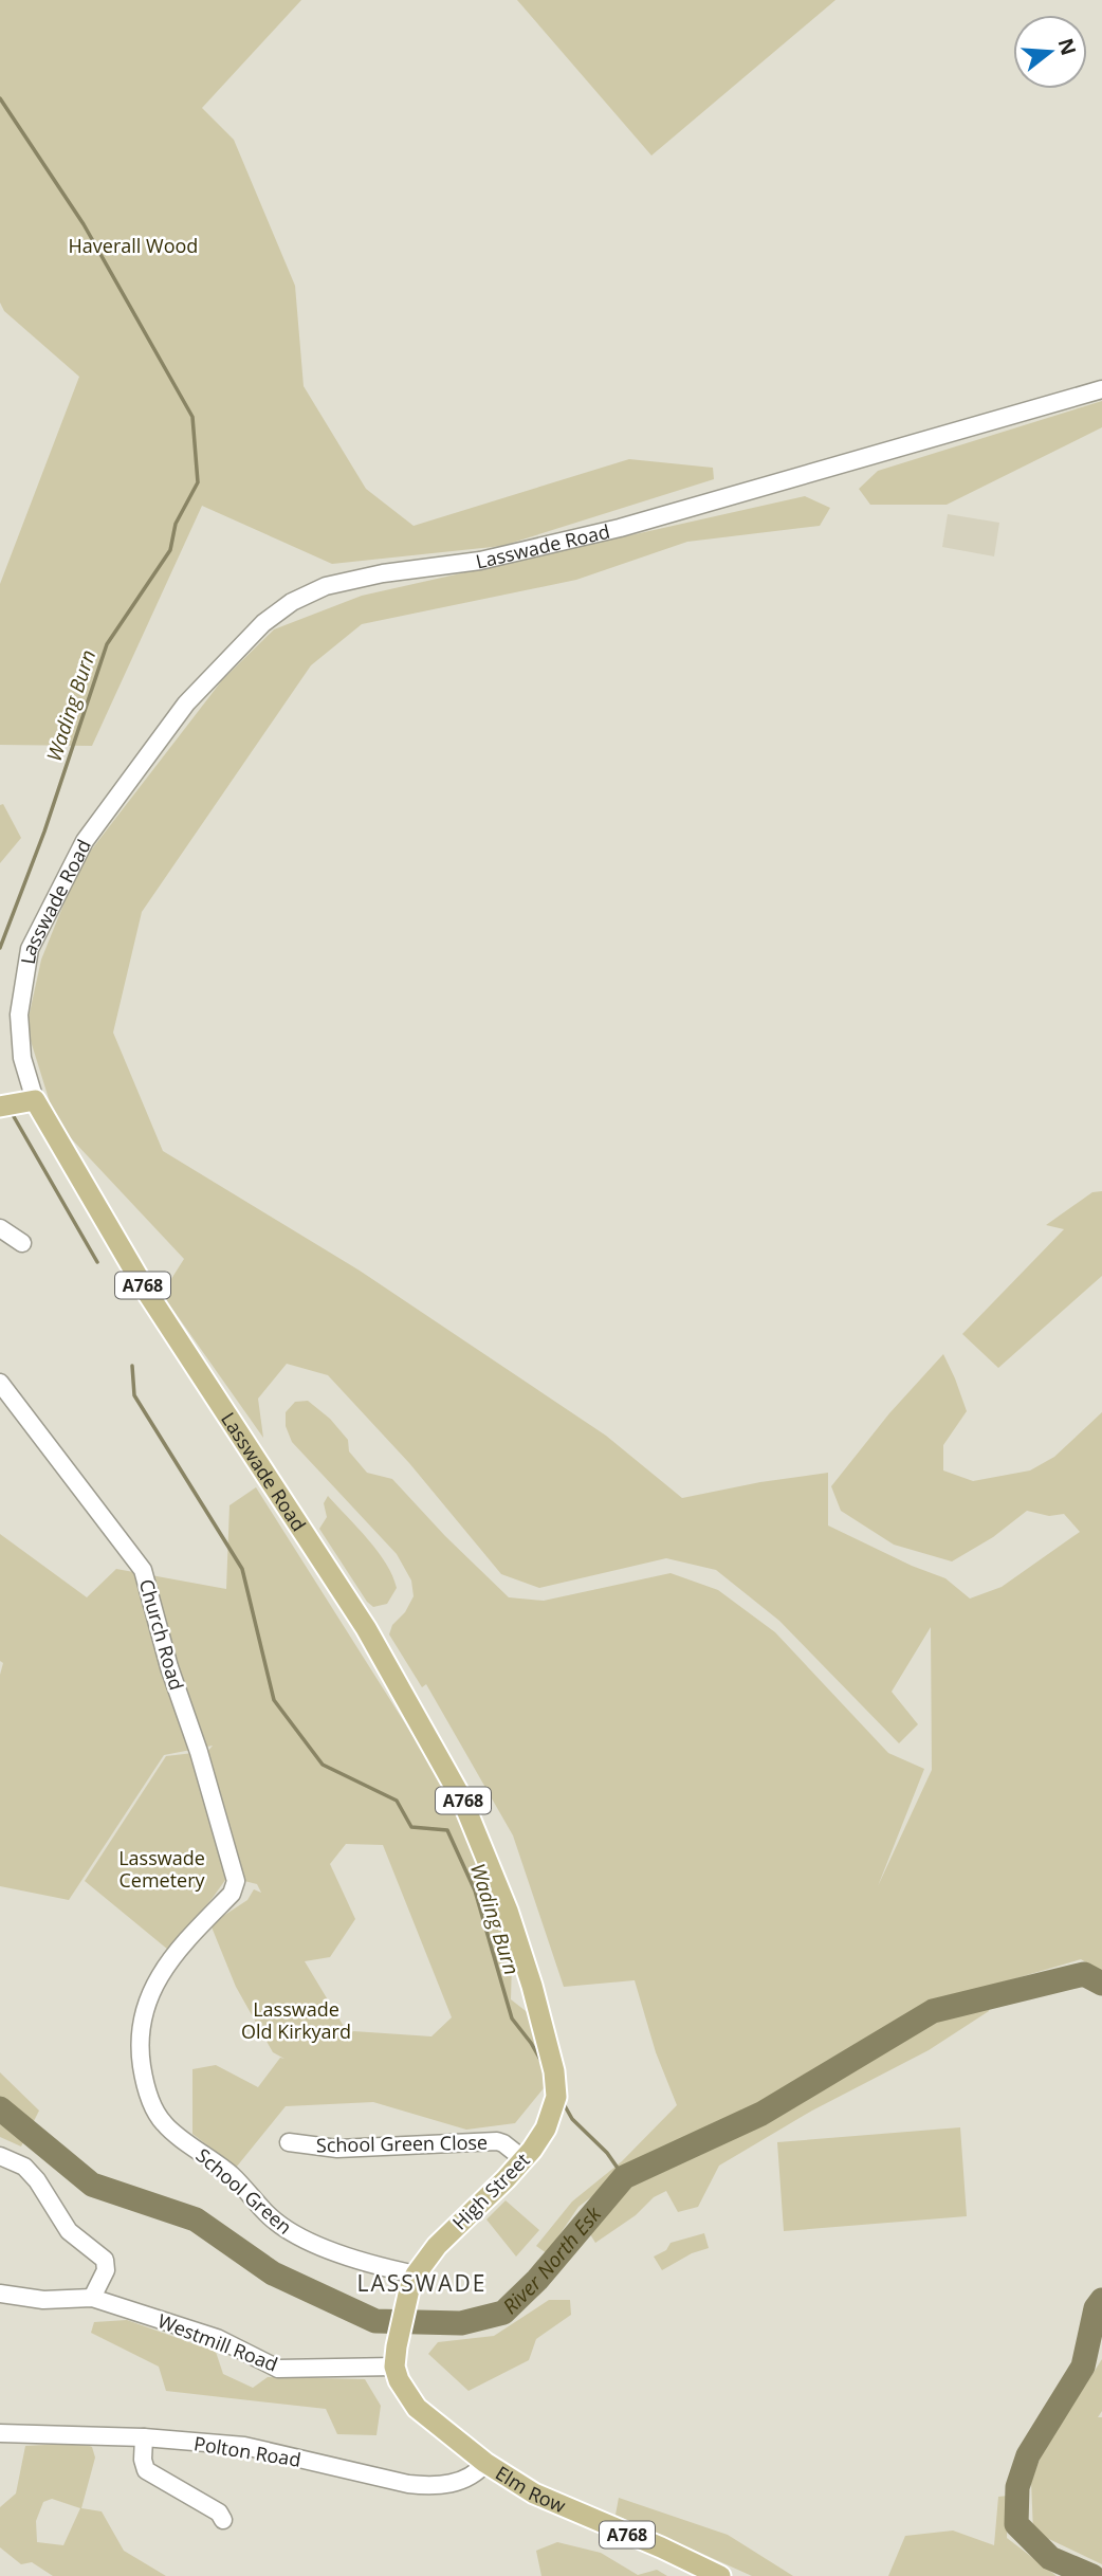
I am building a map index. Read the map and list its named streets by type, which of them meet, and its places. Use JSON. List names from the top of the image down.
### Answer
{
  "streets": {
    "main road": [
      "Lasswade Road",
      "A768",
      "High Street",
      "Elm Row"
    ],
    "street": [
      "Church Road",
      "School Green Close",
      "School Green",
      "Westmill Road",
      "Polton Road"
    ]
  },
  "crossings": [
    ["Lasswade Road", "High Street"],
    ["Church Road", "School Green"],
    ["School Green Close", "High Street"],
    ["School Green", "High Street"],
    ["High Street", "Westmill Road"],
    ["High Street", "Elm Row"],
    ["Westmill Road", "Elm Row"],
    ["Polton Road", "Elm Row"]
  ],
  "districts": ["LASSWADE"],
  "water": ["Wading Burn", "River North Esk"],
  "parks": ["Haverall Wood", "Lasswade Cemetery", "Lasswade Old Kirkyard"],
  "north": "right"
}
